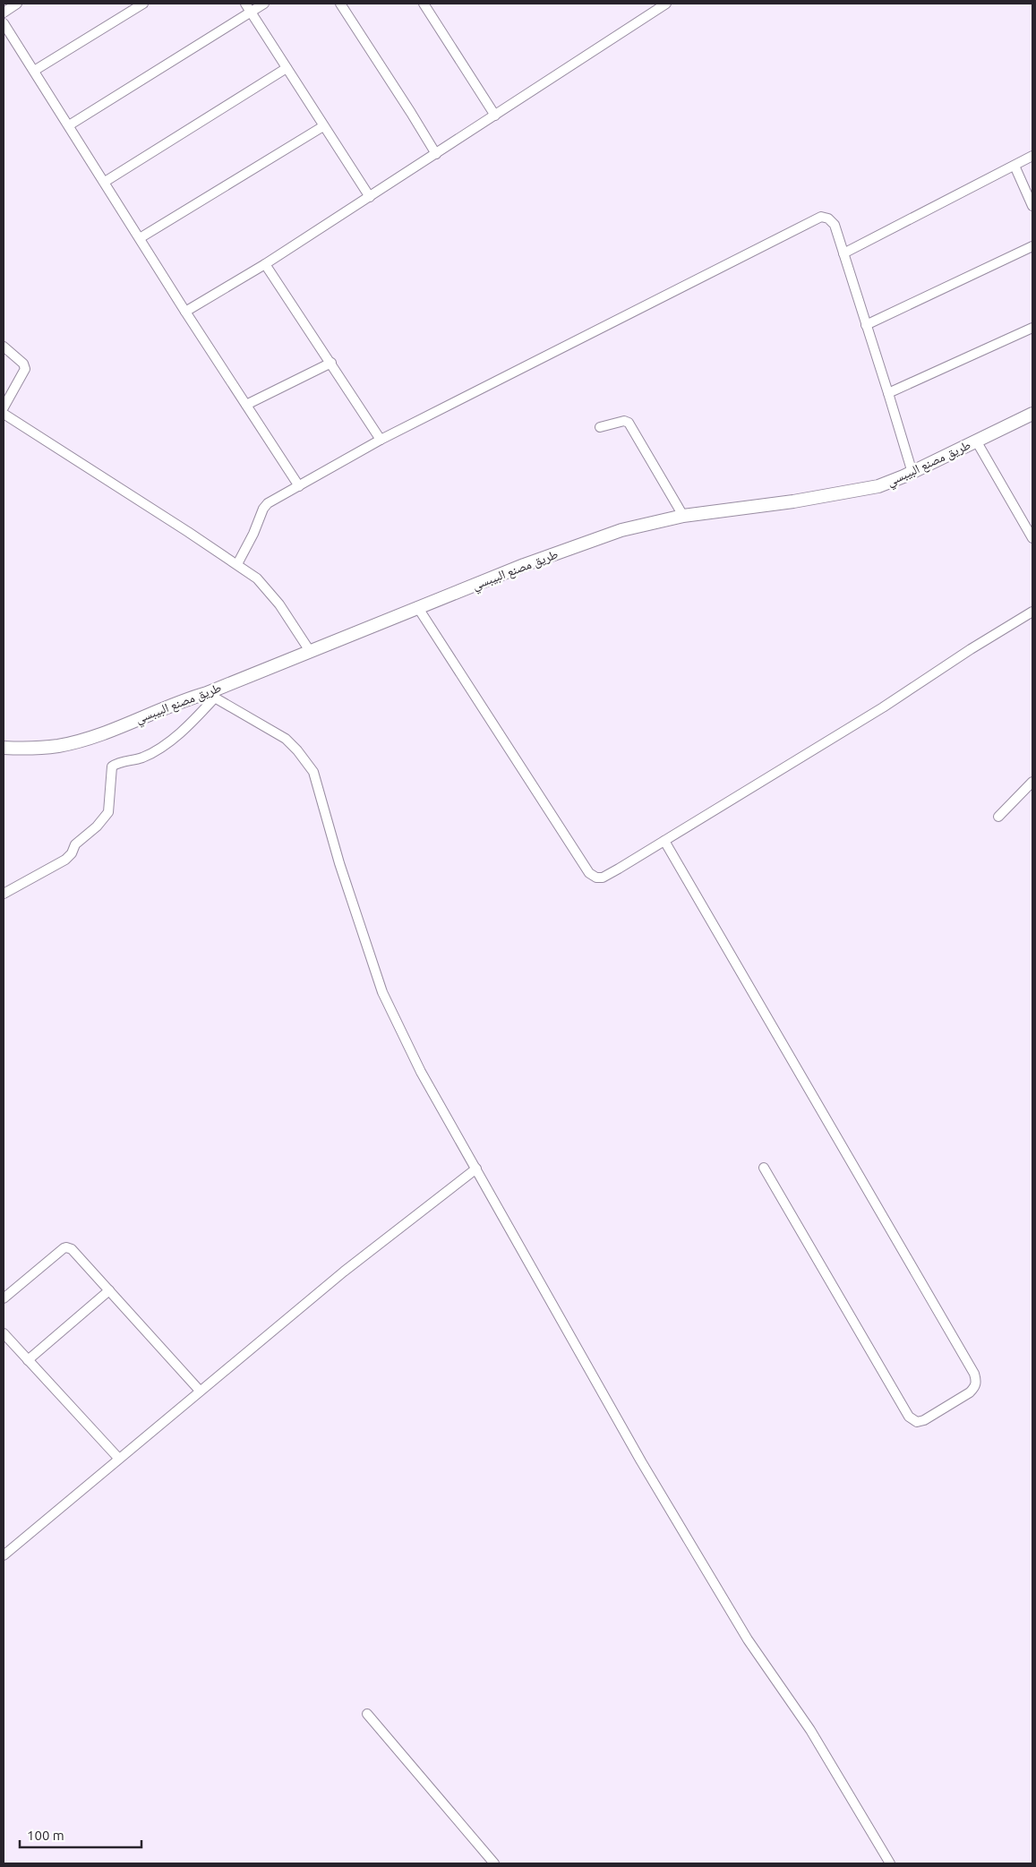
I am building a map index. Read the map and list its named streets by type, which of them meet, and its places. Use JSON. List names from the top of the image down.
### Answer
{
  "streets": {
    "main road": ["طريق مصنع البيبسي"]
  },
  "scale_bar": "100 m"
}
